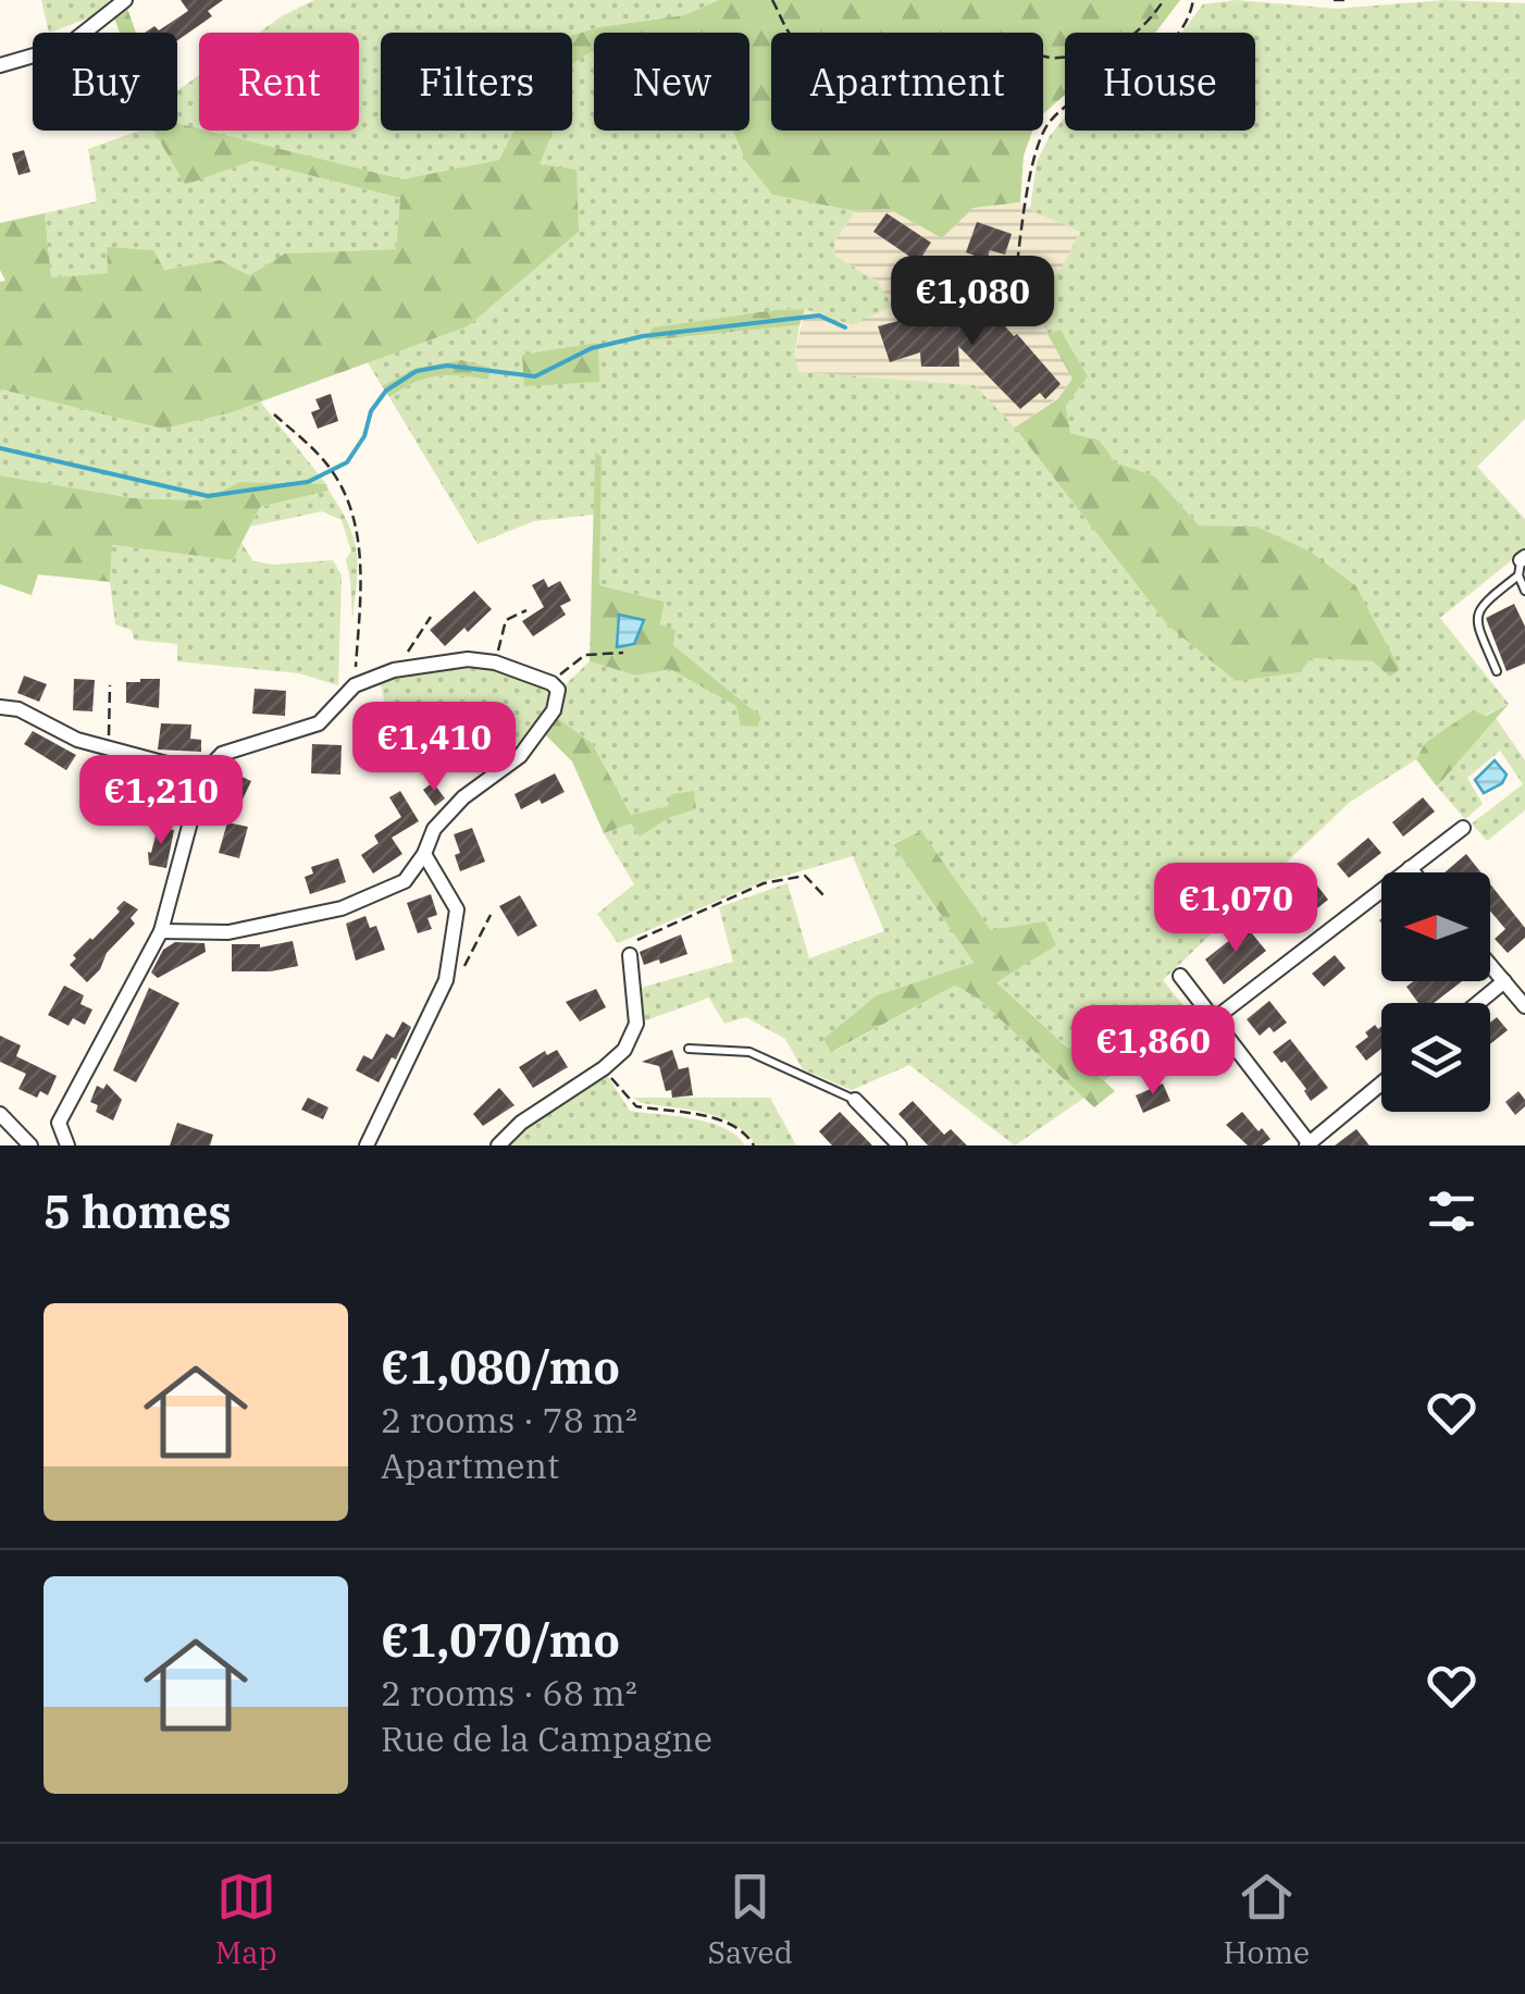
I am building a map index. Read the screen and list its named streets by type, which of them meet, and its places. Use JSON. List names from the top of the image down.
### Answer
{
  "north": "left",
  "page": {
    "chip": [
      "Buy",
      "Rent",
      "Filters",
      "New",
      "Apartment",
      "House"
    ],
    "price": [
      "€1,080",
      "€1,410",
      "€1,210",
      "€1,070",
      "€1,860"
    ],
    "heading": "5 homes",
    "list": [
      {
        "name": "€1,080/mo",
        "note": "2 rooms · 78 m² · Apartment"
      },
      {
        "name": "€1,070/mo",
        "note": "2 rooms · 68 m² · Rue de la Campagne"
      }
    ],
    "tabs": ["Map", "Saved", "Home"]
  }
}
